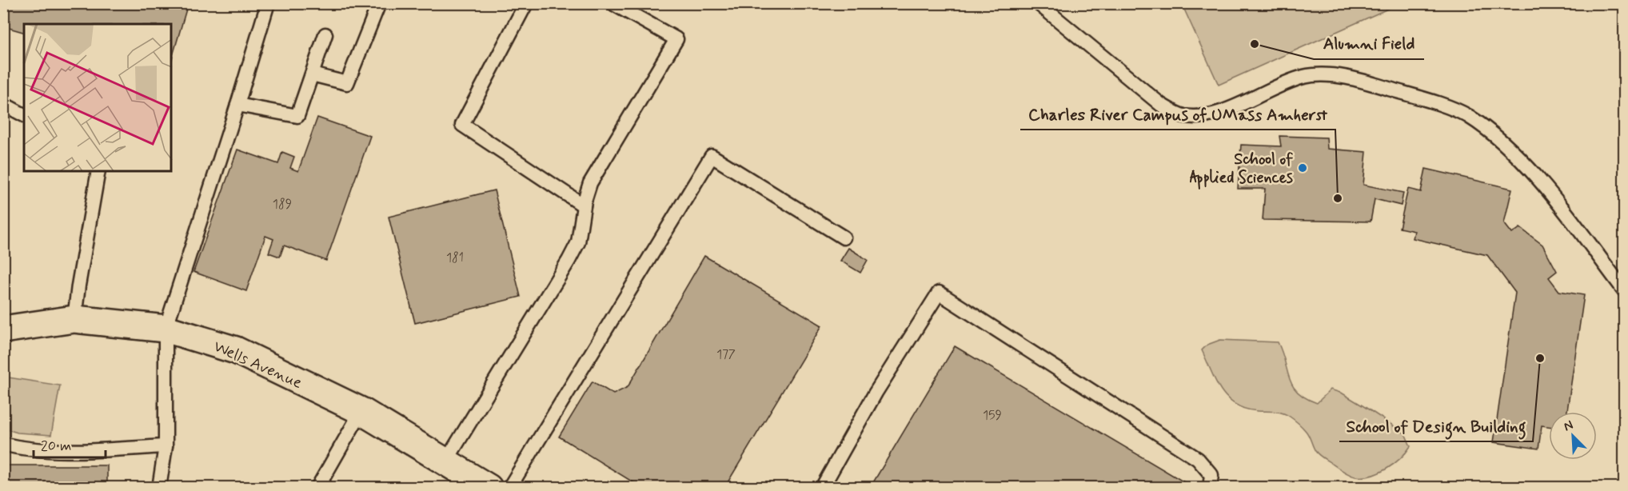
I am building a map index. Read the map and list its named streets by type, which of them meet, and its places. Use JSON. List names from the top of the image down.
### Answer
{
  "streets": {
    "street": ["Wells Avenue"]
  },
  "places": [
    "Alumni Field",
    "School of Applied Sciences",
    "Charles River Campus of UMass Amherst",
    "School of Design Building"
  ],
  "house_numbers": [
    "189",
    "181",
    "177",
    "159"
  ],
  "scale_bar": "20 m",
  "north": "top left"
}
